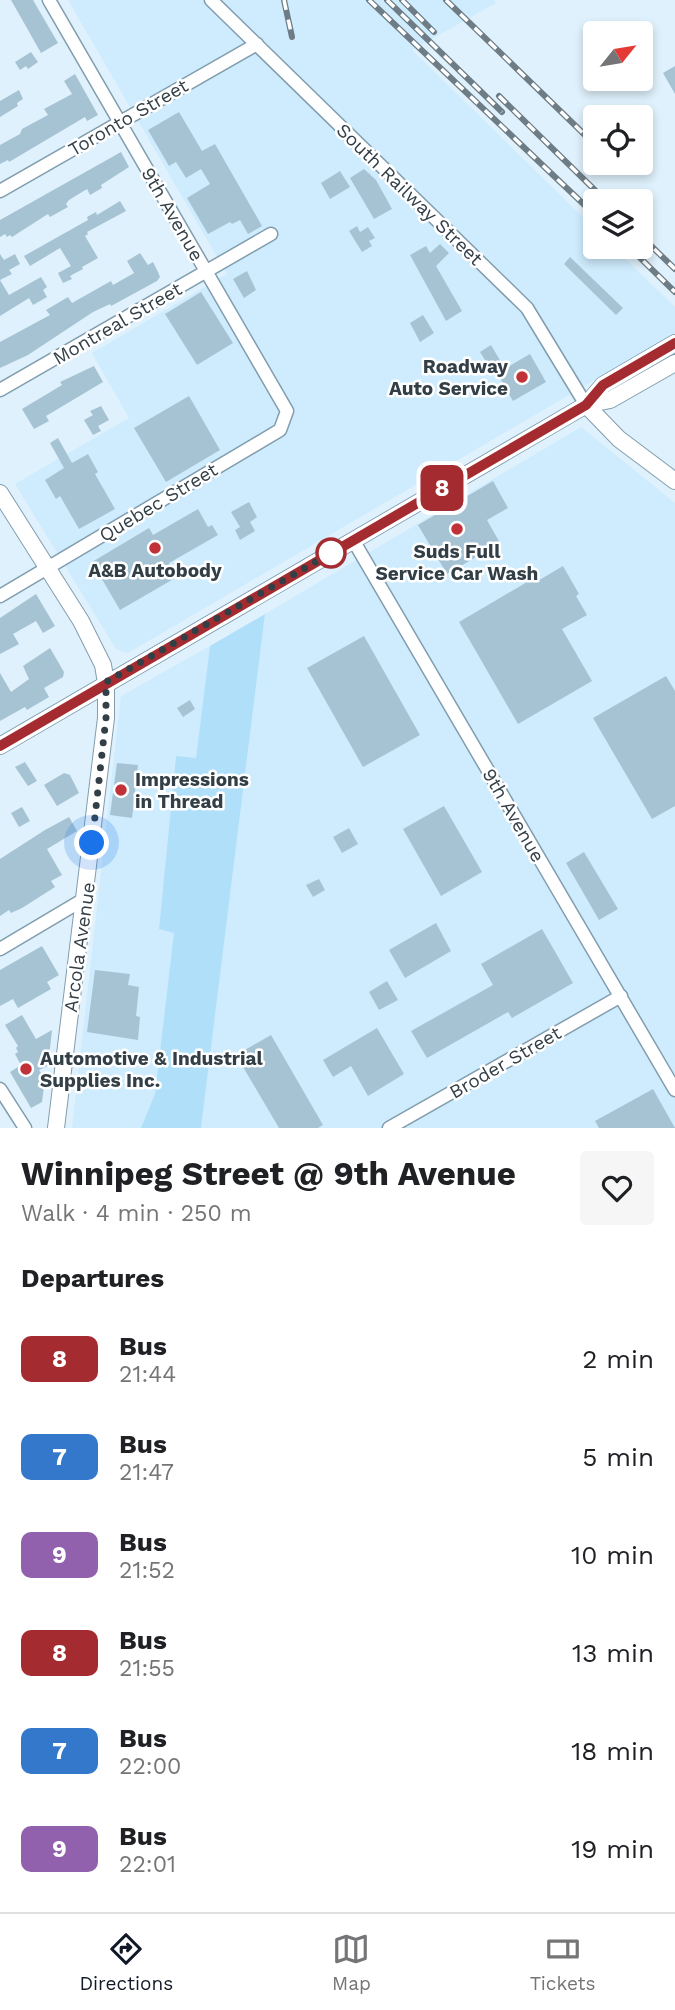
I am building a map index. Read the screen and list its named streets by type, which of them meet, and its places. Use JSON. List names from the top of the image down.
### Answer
{
  "streets": {
    "main road": ["Arcola Avenue"],
    "street": [
      "Toronto Street",
      "South Railway Street",
      "9th Avenue",
      "Montreal Street",
      "Quebec Street",
      "Broder Street"
    ]
  },
  "crossings": [
    ["Toronto Street", "South Railway Street"],
    ["Toronto Street", "9th Avenue"],
    ["9th Avenue", "Montreal Street"],
    ["9th Avenue", "Quebec Street"],
    ["9th Avenue", "Broder Street"],
    ["Quebec Street", "Arcola Avenue"]
  ],
  "places": [
    "Roadway Auto Service",
    "Suds Full Service Car Wash",
    "A&B Autobody",
    "Impressions in Thread",
    "Automotive & Industrial Supplies Inc."
  ],
  "lines": ["bus line 8"],
  "north": "top right",
  "page": {
    "on_map": "8",
    "heading": [
      ["Winnipeg Street @ 9th Avenue", "Walk · 4 min · 250 m"],
      "Departures"
    ],
    "list": [
      {
        "mark": "8",
        "name": "Bus",
        "note": "21:44",
        "value": "2 min"
      },
      {
        "mark": "7",
        "name": "Bus",
        "note": "21:47",
        "value": "5 min"
      },
      {
        "mark": "9",
        "name": "Bus",
        "note": "21:52",
        "value": "10 min"
      },
      {
        "mark": "8",
        "name": "Bus",
        "note": "21:55",
        "value": "13 min"
      },
      {
        "mark": "7",
        "name": "Bus",
        "note": "22:00",
        "value": "18 min"
      },
      {
        "mark": "9",
        "name": "Bus",
        "note": "22:01",
        "value": "19 min"
      }
    ],
    "tabs": ["Directions", "Map", "Tickets"]
  }
}
